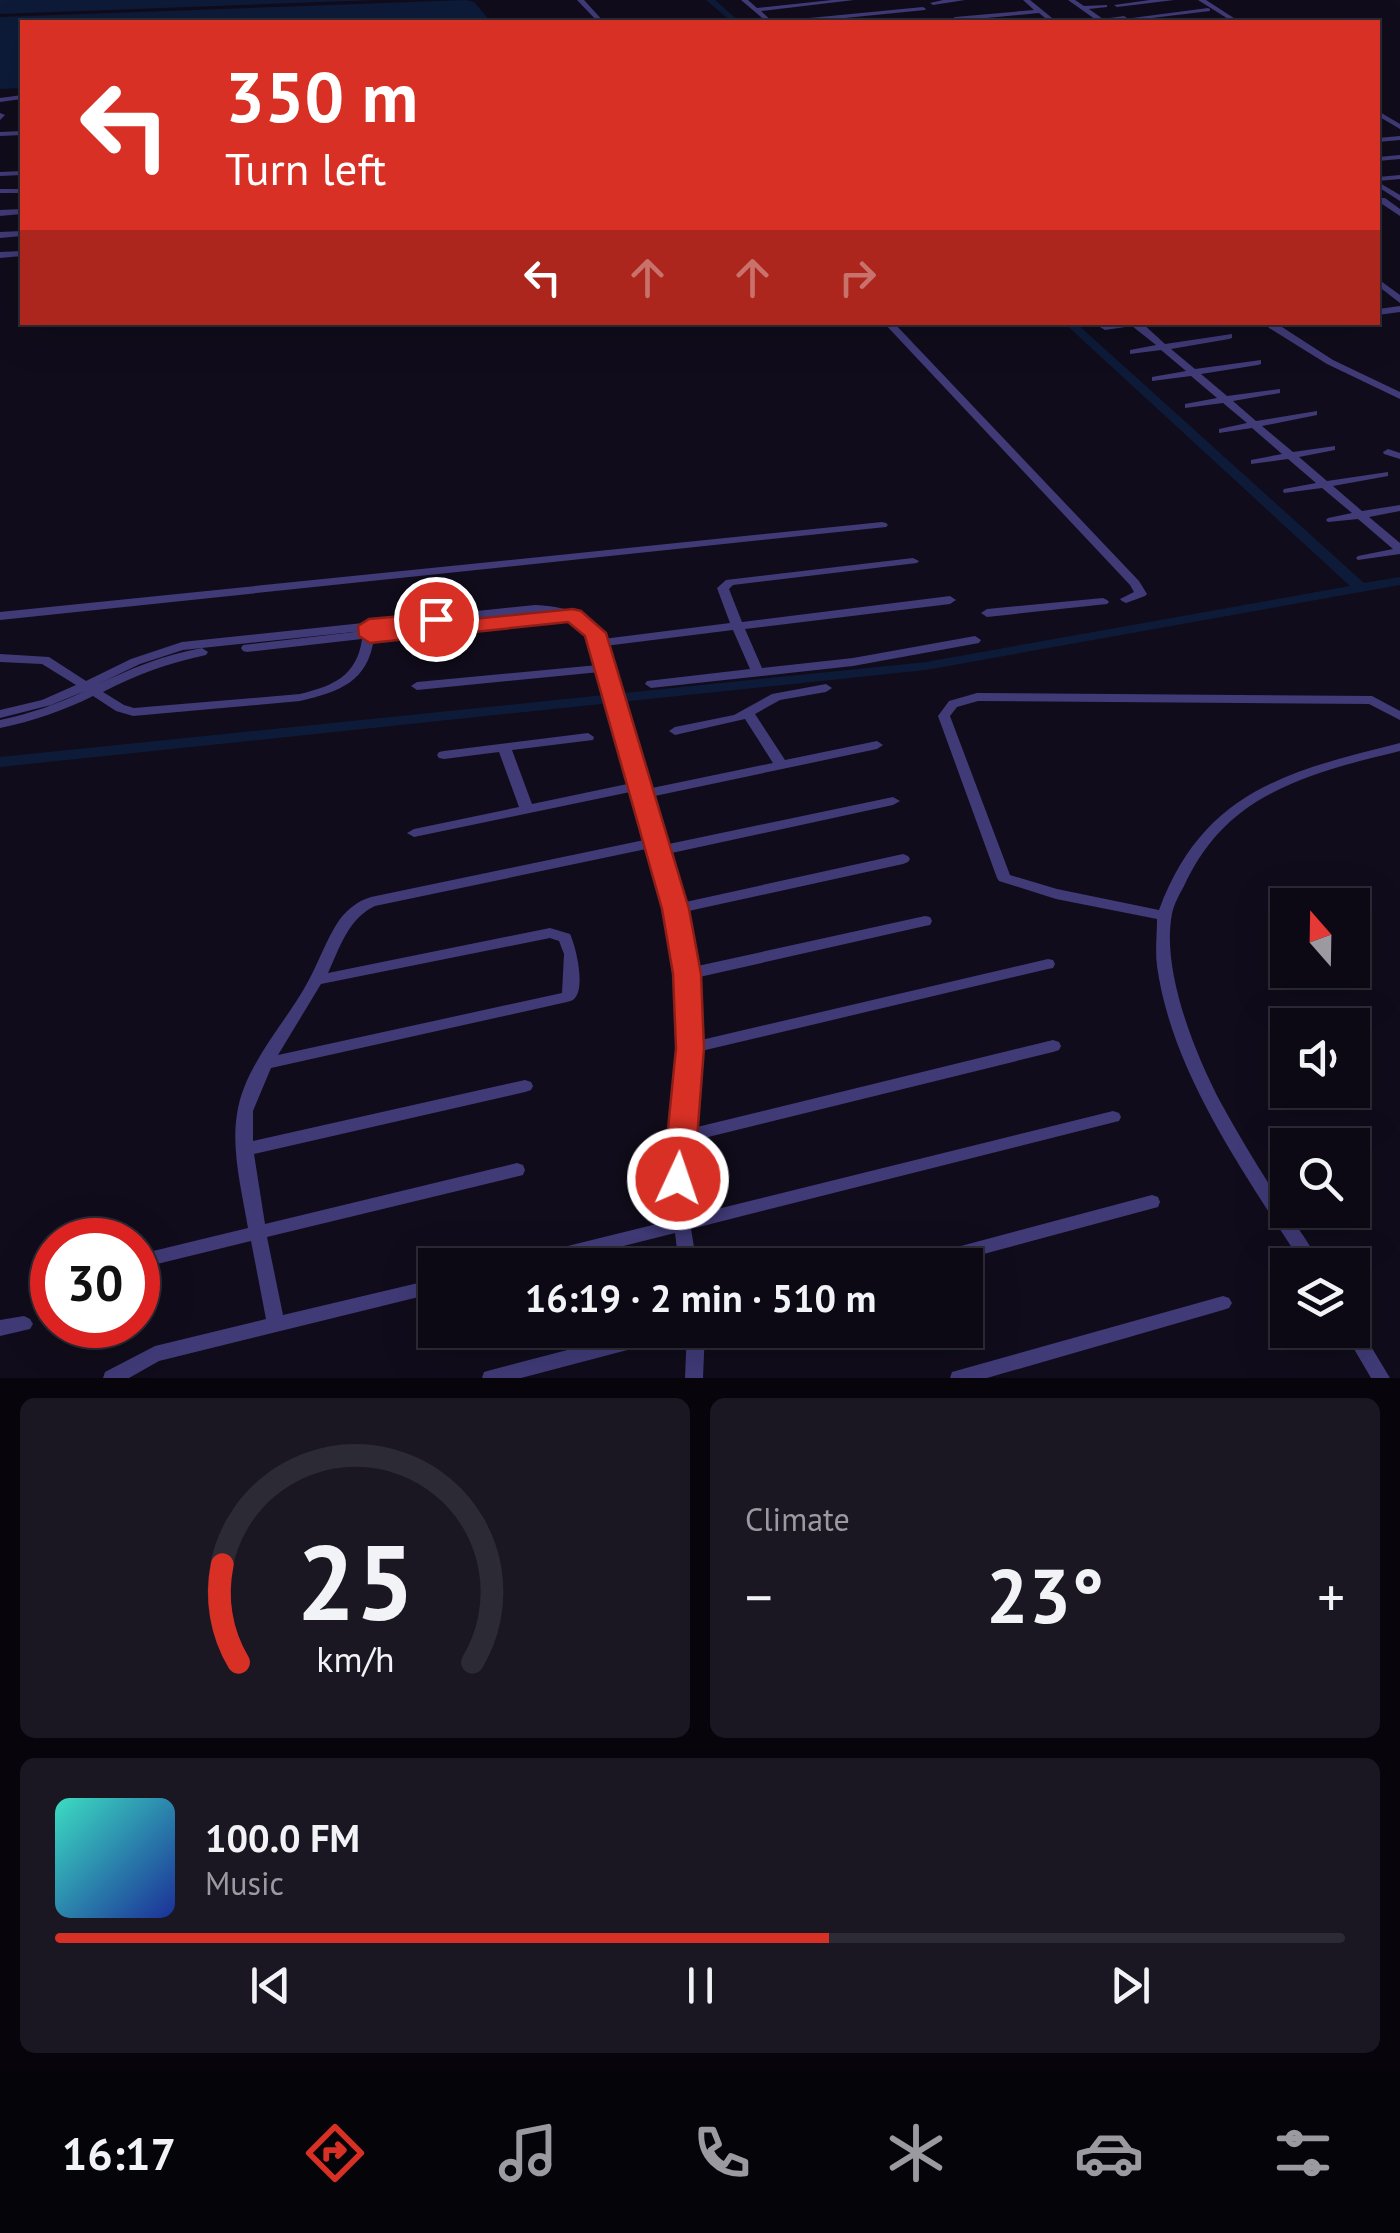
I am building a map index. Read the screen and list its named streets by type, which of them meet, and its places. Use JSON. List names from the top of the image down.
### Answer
{
  "north": "top",
  "page": {
    "turn": ["350 m", "Turn left"],
    "limit": "30",
    "trip": "16:19 · 2 min · 510 m",
    "tile": "Climate",
    "heat": ["−", "23°", "+"],
    "song": ["100.0 FM", "Music"],
    "tabs": "16:17",
    "gauge": ["25", "km/h"]
  }
}
